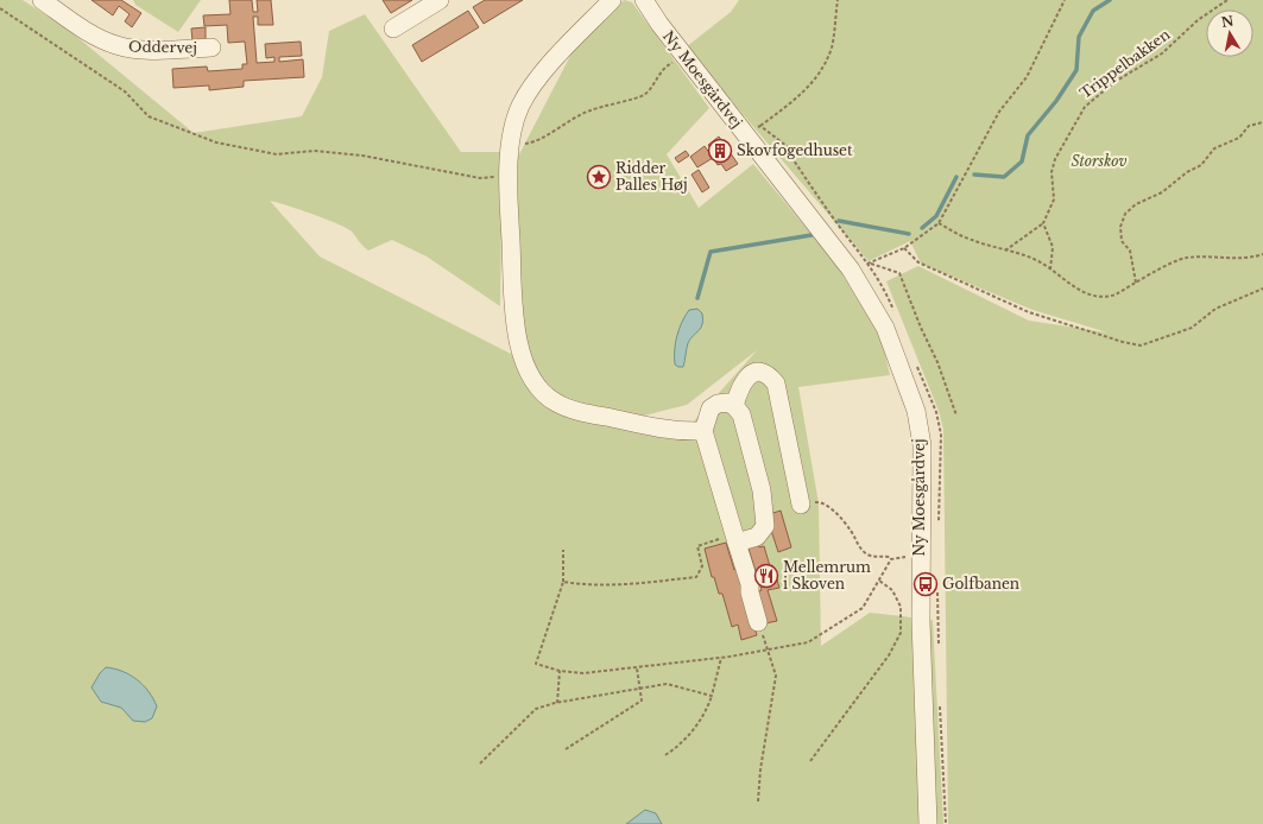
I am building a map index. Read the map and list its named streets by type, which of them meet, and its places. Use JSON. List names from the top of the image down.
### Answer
{
  "streets": {
    "street": ["Oddervej", "Ny Moesgårdvej"],
    "path": ["Trippelbakken"]
  },
  "parks": ["Storskov"],
  "places": {
    "building": ["Skovfogedhuset"],
    "place": ["Ridder Palles Høj"],
    "restaurant": ["Mellemrum i Skoven"],
    "bus stop": ["Golfbanen"]
  },
  "north": "top"
}
